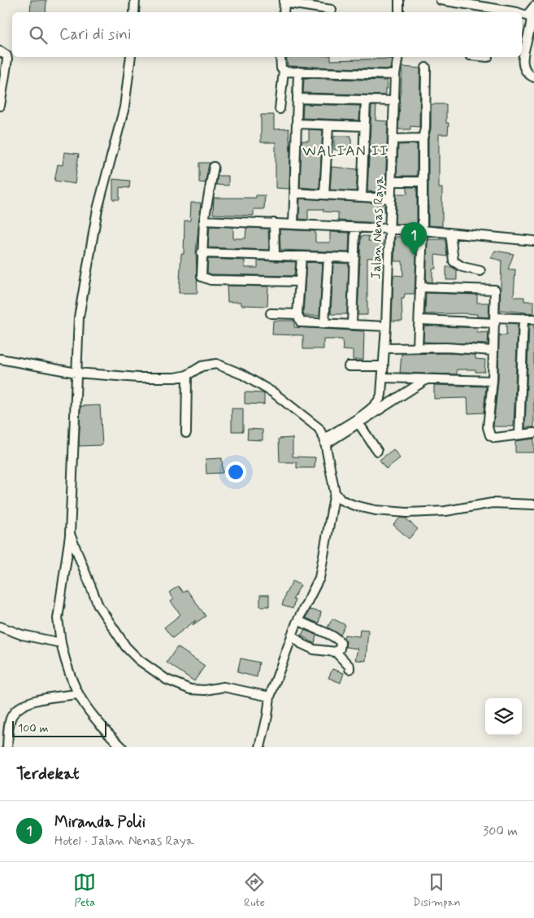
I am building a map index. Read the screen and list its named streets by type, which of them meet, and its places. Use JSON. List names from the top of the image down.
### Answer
{
  "streets": {
    "street": ["Jalan Nenas Raya"]
  },
  "districts": ["WALIAN II"],
  "scale_bar": "100 m",
  "page": {
    "search": "Cari di sini",
    "pins": "1",
    "scale": "100 m",
    "heading": "Terdekat",
    "list": [
      {
        "mark": "1",
        "name": "Miranda Polii",
        "note": "Hotel · Jalan Nenas Raya",
        "value": "300 m"
      }
    ],
    "nav": ["Peta", "Rute", "Disimpan"]
  }
}
